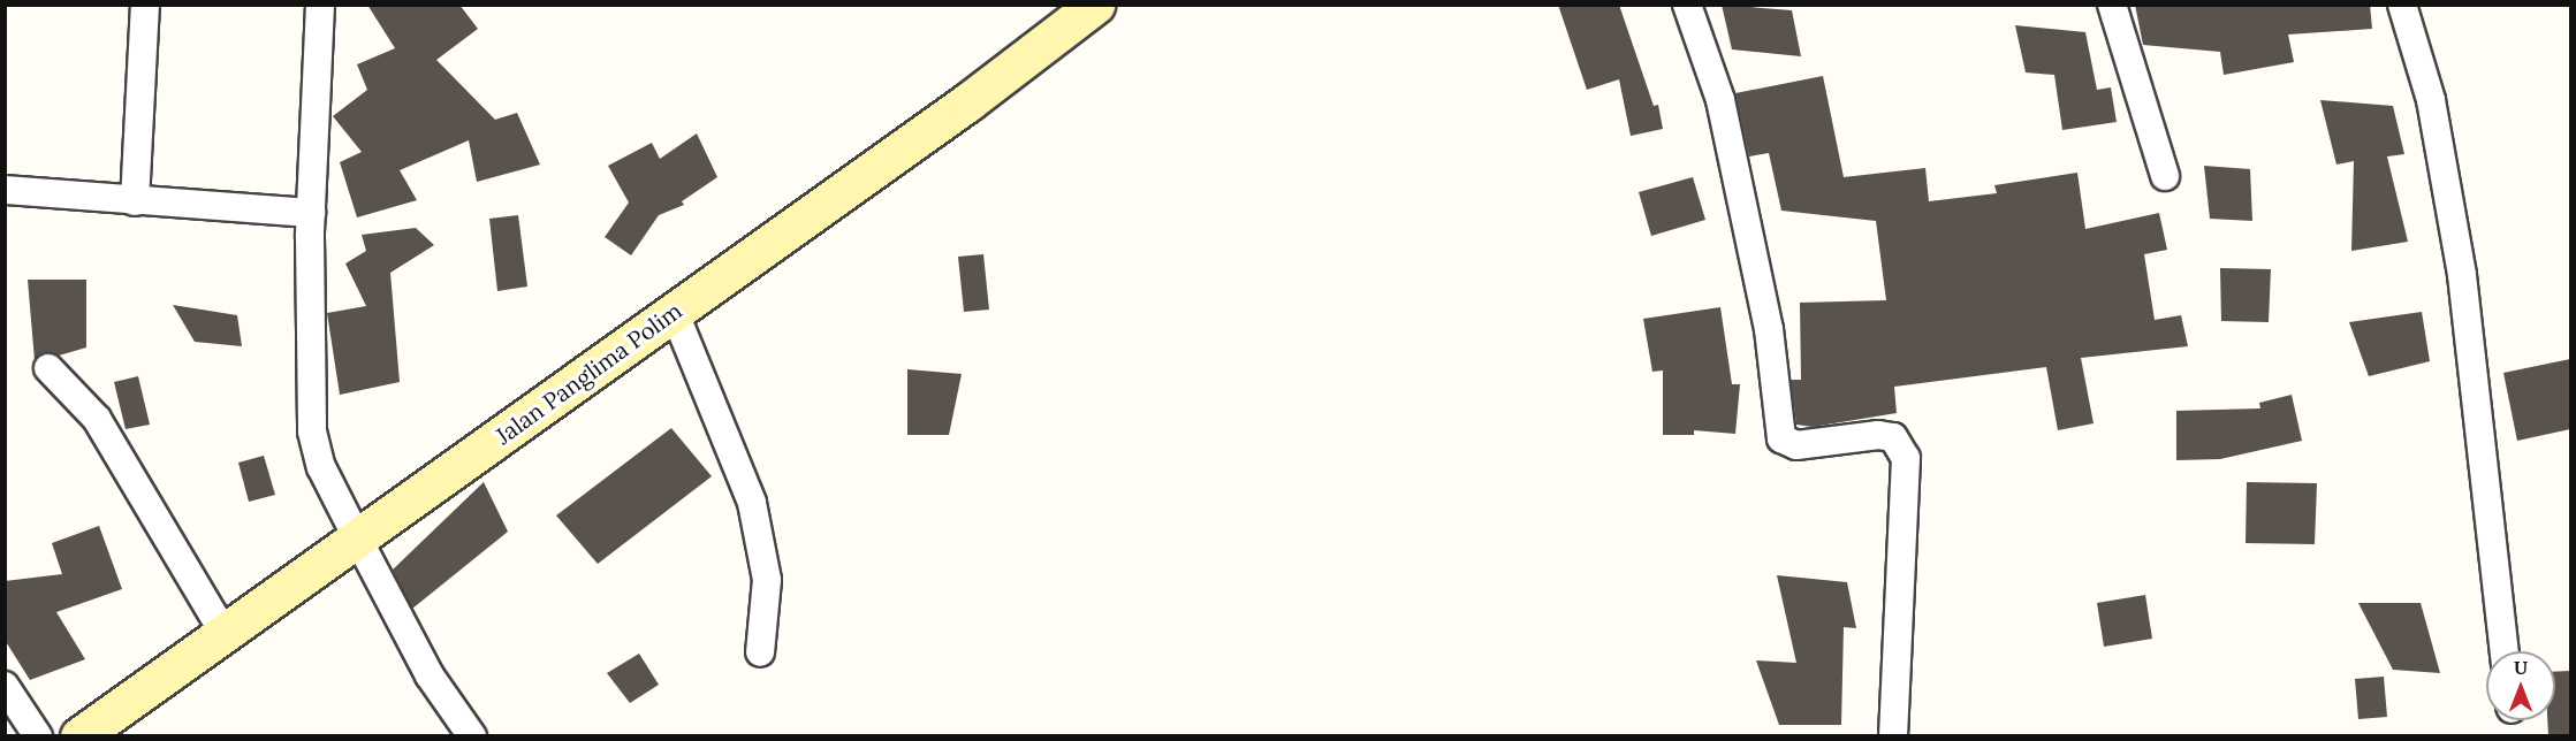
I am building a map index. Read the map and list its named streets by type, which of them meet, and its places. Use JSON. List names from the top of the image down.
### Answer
{
  "streets": {
    "street": ["Jalan Panglima Polim"]
  },
  "north": "top"
}
